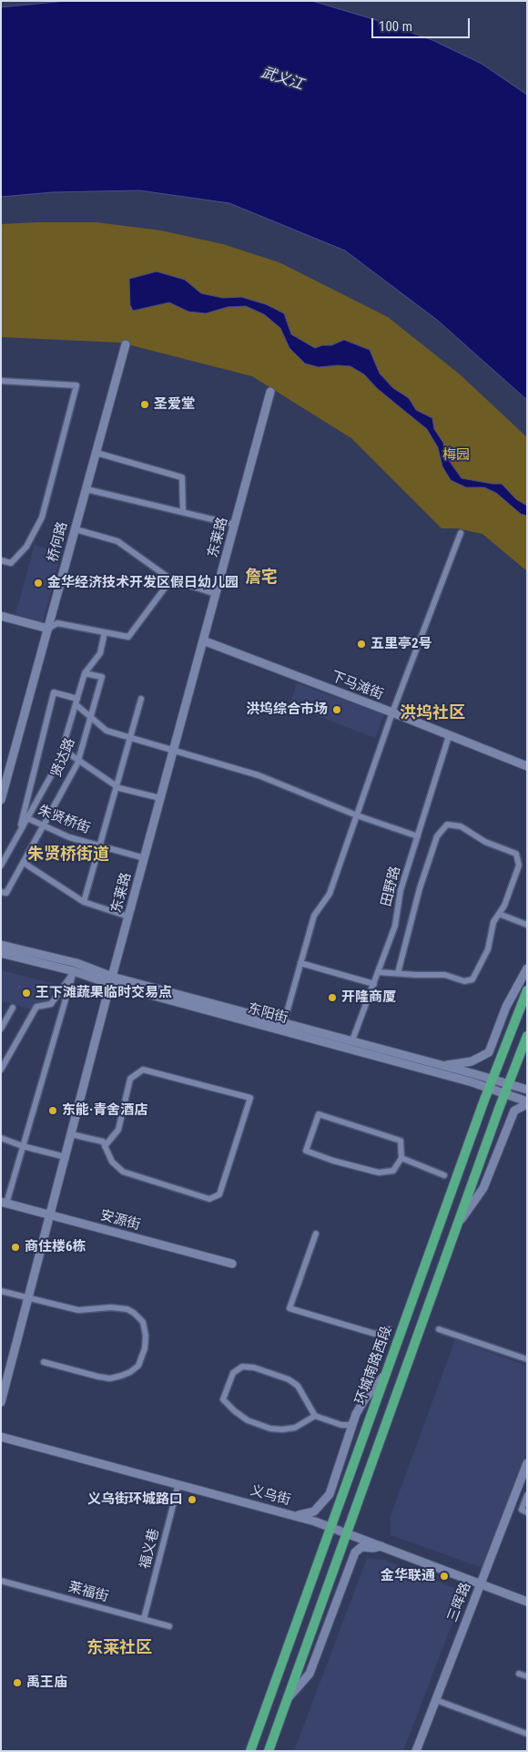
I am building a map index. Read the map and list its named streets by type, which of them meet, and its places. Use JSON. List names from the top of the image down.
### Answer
{
  "streets": {
    "main road": ["环城南路西段"],
    "street": [
      "东莱路",
      "桥何路",
      "下马滩街",
      "贤达路",
      "朱贤桥街",
      "田野路",
      "东阳街",
      "安源街",
      "义乌街",
      "福义巷",
      "莱福街",
      "三晖路"
    ]
  },
  "crossings": [
    ["东莱路", "下马滩街"],
    ["东莱路", "朱贤桥街"],
    ["东莱路", "东阳街"],
    ["东莱路", "安源街"],
    ["下马滩街", "田野路"],
    ["贤达路", "朱贤桥街"],
    ["田野路", "东阳街"],
    ["东阳街", "环城南路西段"],
    ["环城南路西段", "义乌街"],
    ["义乌街", "福义巷"],
    ["义乌街", "三晖路"],
    ["福义巷", "莱福街"]
  ],
  "districts": [
    "詹宅",
    "洪坞社区",
    "朱贤桥街道",
    "东莱社区"
  ],
  "water": ["武义江"],
  "parks": ["梅园"],
  "places": [
    "圣爱堂",
    "金华经济技术开发区假日幼儿园",
    "五里亭2号",
    "洪坞综合市场",
    "王下滩蔬果临时交易点",
    "开隆商厦",
    "东能·青舍酒店",
    "商住楼6栋",
    "义乌街环城路口",
    "金华联通",
    "禹王庙"
  ],
  "scale_bar": "100 m"
}
